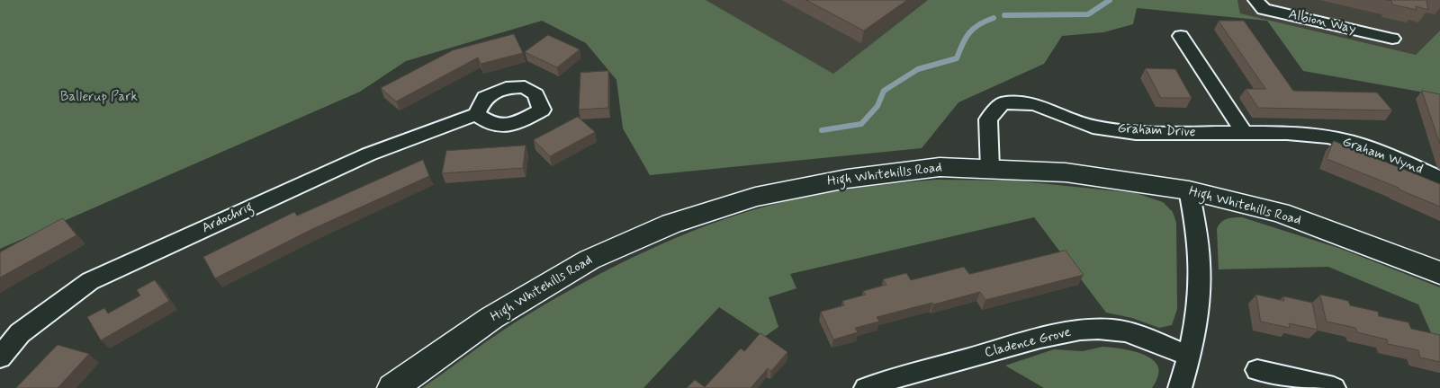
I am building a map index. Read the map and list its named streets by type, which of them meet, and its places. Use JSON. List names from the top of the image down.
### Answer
{
  "streets": {
    "street": [
      "Albion Way",
      "Graham Drive",
      "Graham Wynd",
      "High Whitehills Road",
      "Ardochrig",
      "Cladence Grove"
    ]
  },
  "crossings": [
    ["Graham Drive", "Graham Wynd"],
    ["Graham Drive", "High Whitehills Road"]
  ],
  "parks": ["Ballerup Park"]
}
